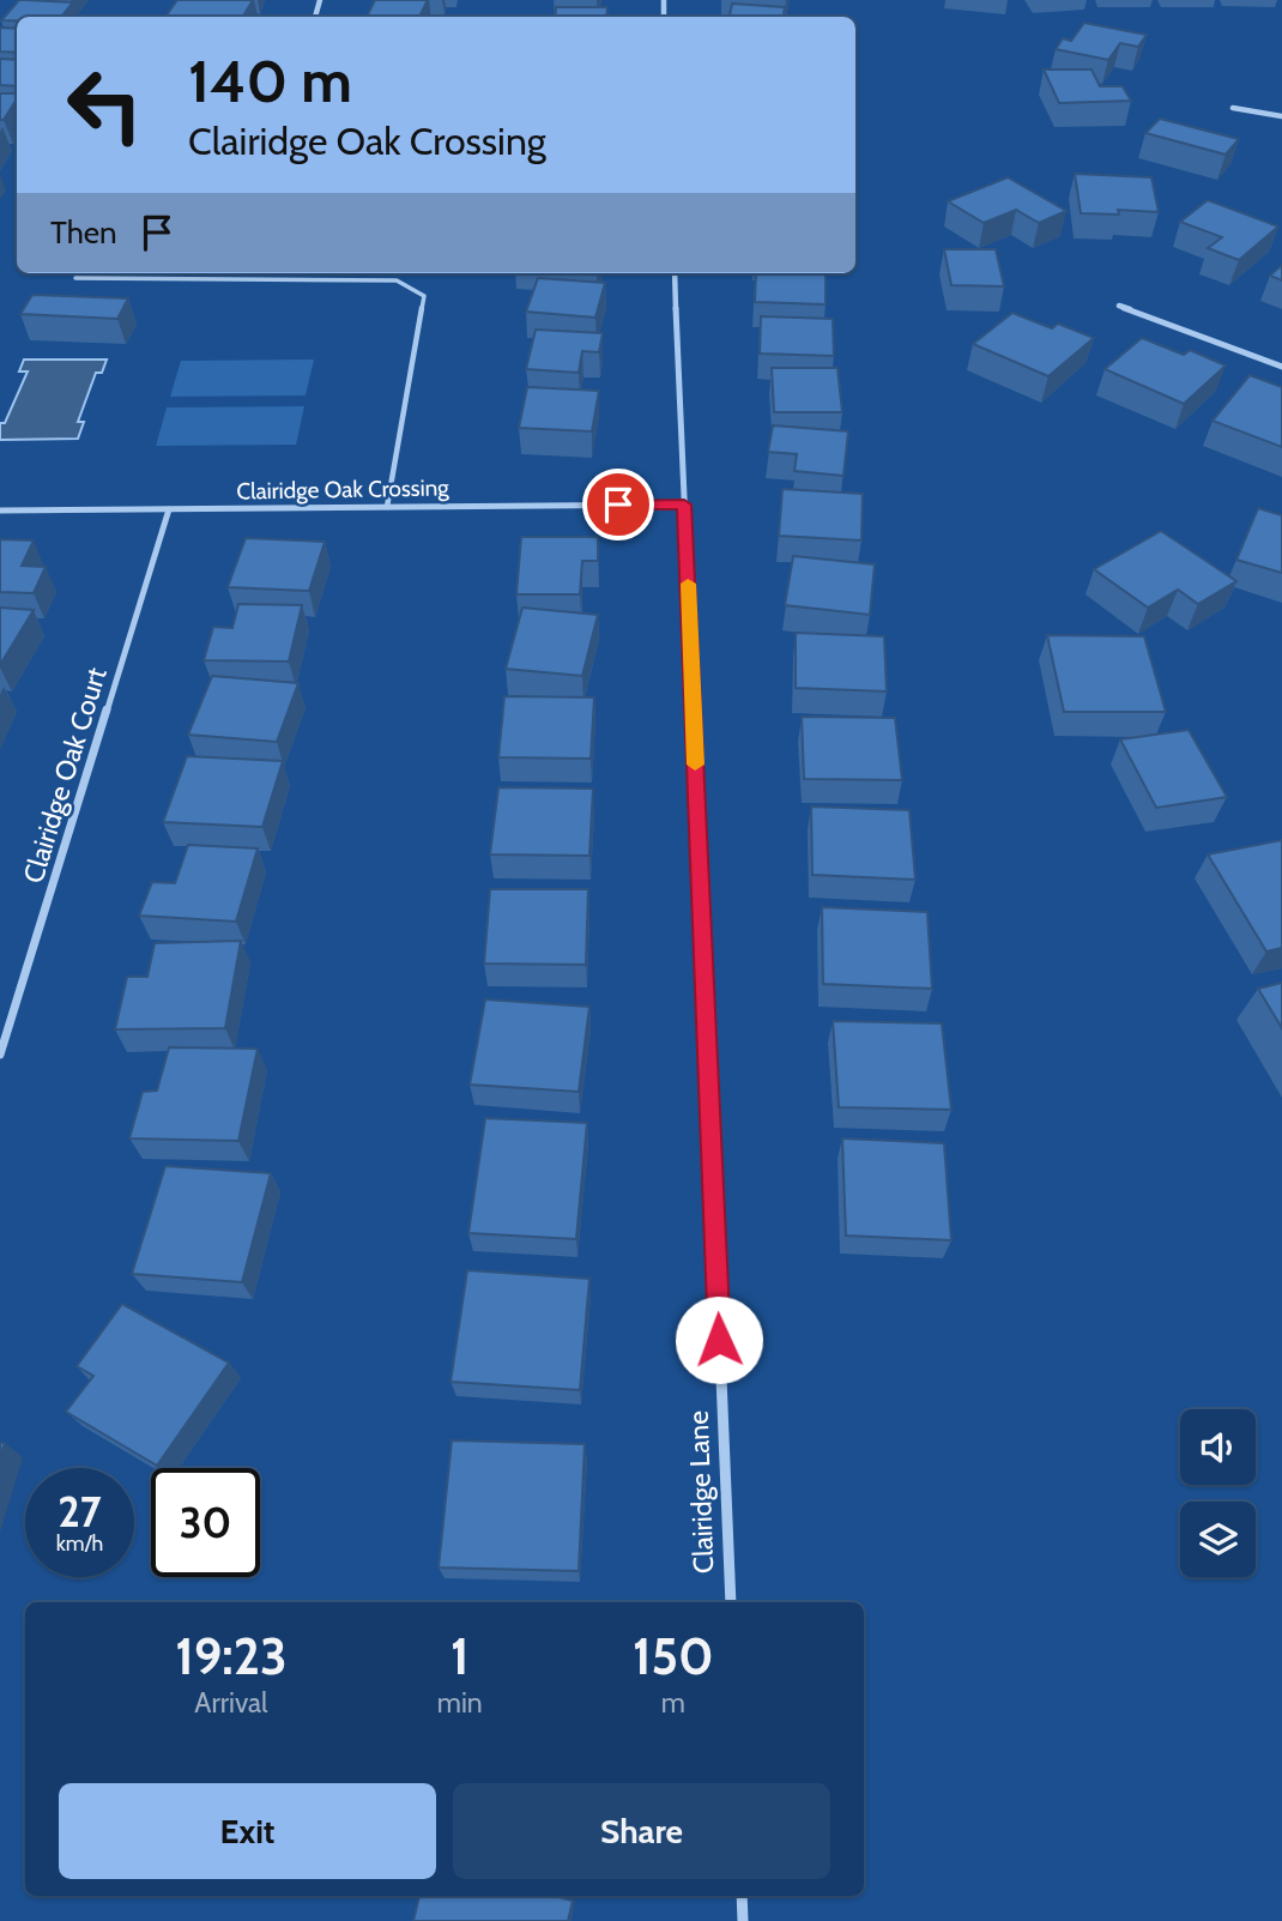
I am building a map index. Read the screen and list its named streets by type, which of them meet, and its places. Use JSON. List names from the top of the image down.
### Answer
{
  "streets": {
    "street": ["Clairidge Oak Crossing", "Clairidge Oak Court", "Clairidge Lane"]
  },
  "crossings": [
    ["Clairidge Oak Crossing", "Clairidge Oak Court"],
    ["Clairidge Oak Crossing", "Clairidge Lane"]
  ],
  "page": {
    "turn": ["140 m", "Clairidge Oak Crossing"],
    "then": "Then",
    "speed": "27 km/h",
    "limit": "30",
    "eta": [
      "19:23",
      "Arrival",
      "1",
      "min",
      "150",
      "m"
    ],
    "buttons": ["Exit", "Share"]
  }
}
